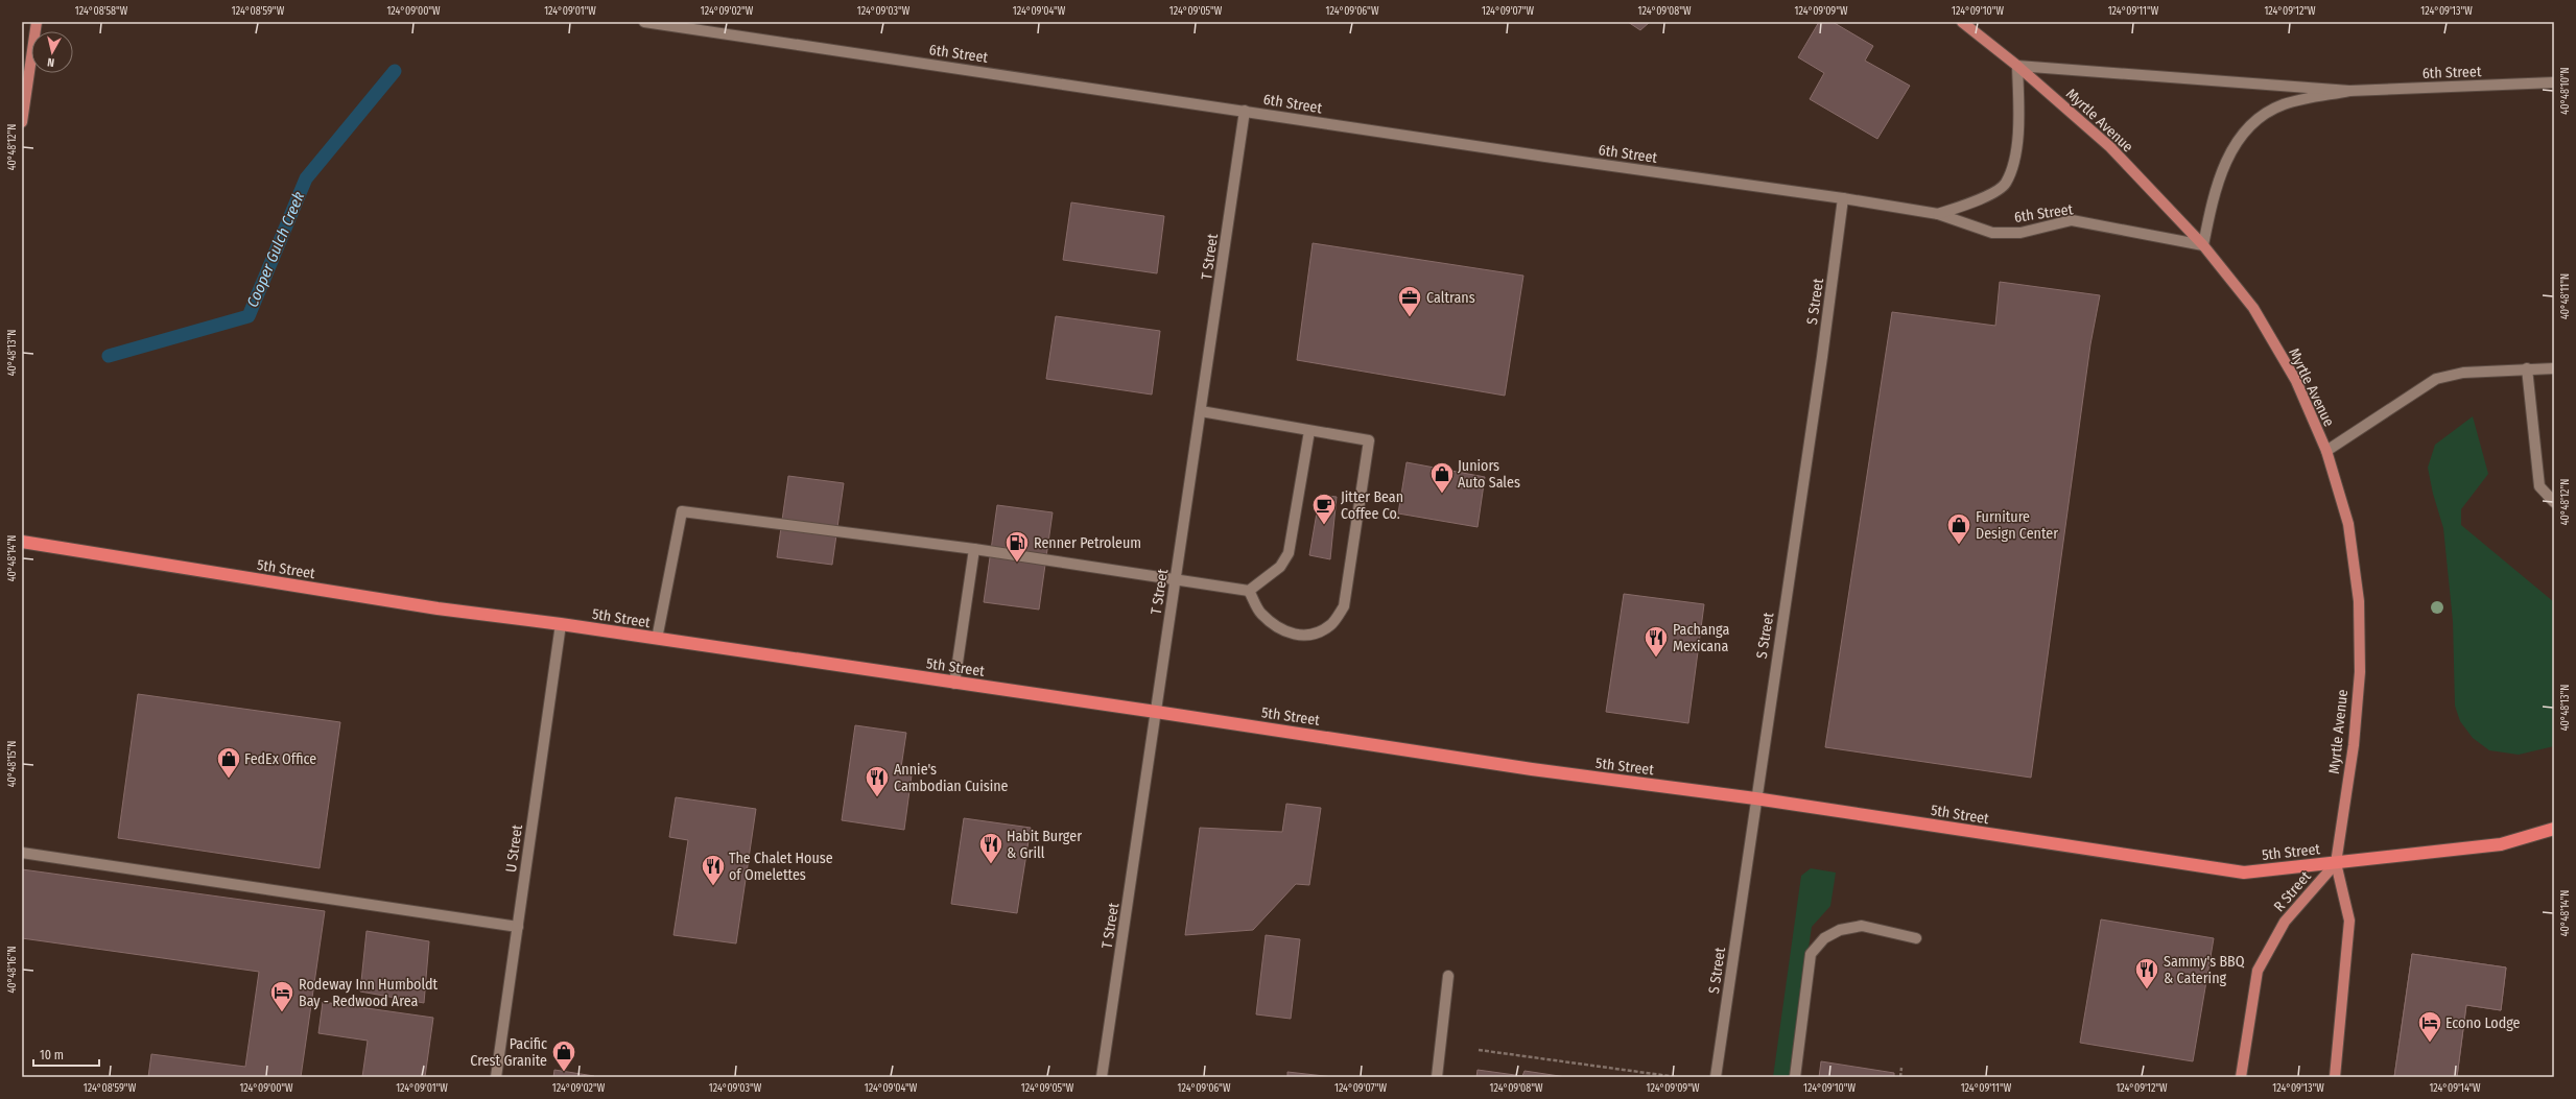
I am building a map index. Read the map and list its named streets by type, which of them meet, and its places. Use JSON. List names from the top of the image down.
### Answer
{
  "streets": {
    "highway": ["5th Street"],
    "main road": ["Myrtle Avenue", "R Street"],
    "street": [
      "6th Street",
      "T Street",
      "S Street",
      "U Street"
    ]
  },
  "crossings": [
    ["6th Street", "Myrtle Avenue"],
    ["6th Street", "T Street"],
    ["6th Street", "S Street"],
    ["Myrtle Avenue", "5th Street"],
    ["Myrtle Avenue", "R Street"],
    ["T Street", "5th Street"],
    ["S Street", "5th Street"],
    ["5th Street", "U Street"],
    ["5th Street", "R Street"]
  ],
  "water": ["Cooper Gulch Creek"],
  "places": {
    "office": ["Caltrans"],
    "shop": [
      "Juniors Auto Sales",
      "Furniture Design Center",
      "FedEx Office",
      "Pacific Crest Granite"
    ],
    "cafe": ["Jitter Bean Coffee Co."],
    "fuel station": ["Renner Petroleum"],
    "restaurant": [
      "Pachanga Mexicana",
      "Annie's Cambodian Cuisine",
      "Habit Burger & Grill",
      "The Chalet House of Omelettes",
      "Sammy's BBQ & Catering"
    ],
    "hotel": ["Rodeway Inn Humboldt Bay - Redwood Area", "Econo Lodge"]
  },
  "scale_bar": "10 m",
  "north": "bottom",
  "coordinates": [
    "124°08'58\"W",
    "124°08'59\"W",
    "124°09'00\"W",
    "124°09'01\"W",
    "124°09'02\"W",
    "124°09'03\"W",
    "124°09'04\"W",
    "124°09'05\"W",
    "124°09'06\"W",
    "124°09'07\"W",
    "124°09'08\"W",
    "124°09'09\"W",
    "124°09'10\"W",
    "124°09'11\"W",
    "124°09'12\"W",
    "124°09'13\"W",
    "40°48'10\"N",
    "40°48'12\"N",
    "40°48'11\"N",
    "40°48'13\"N",
    "40°48'14\"N",
    "40°48'15\"N",
    "40°48'16\"N",
    "124°09'14\"W"
  ]
}
